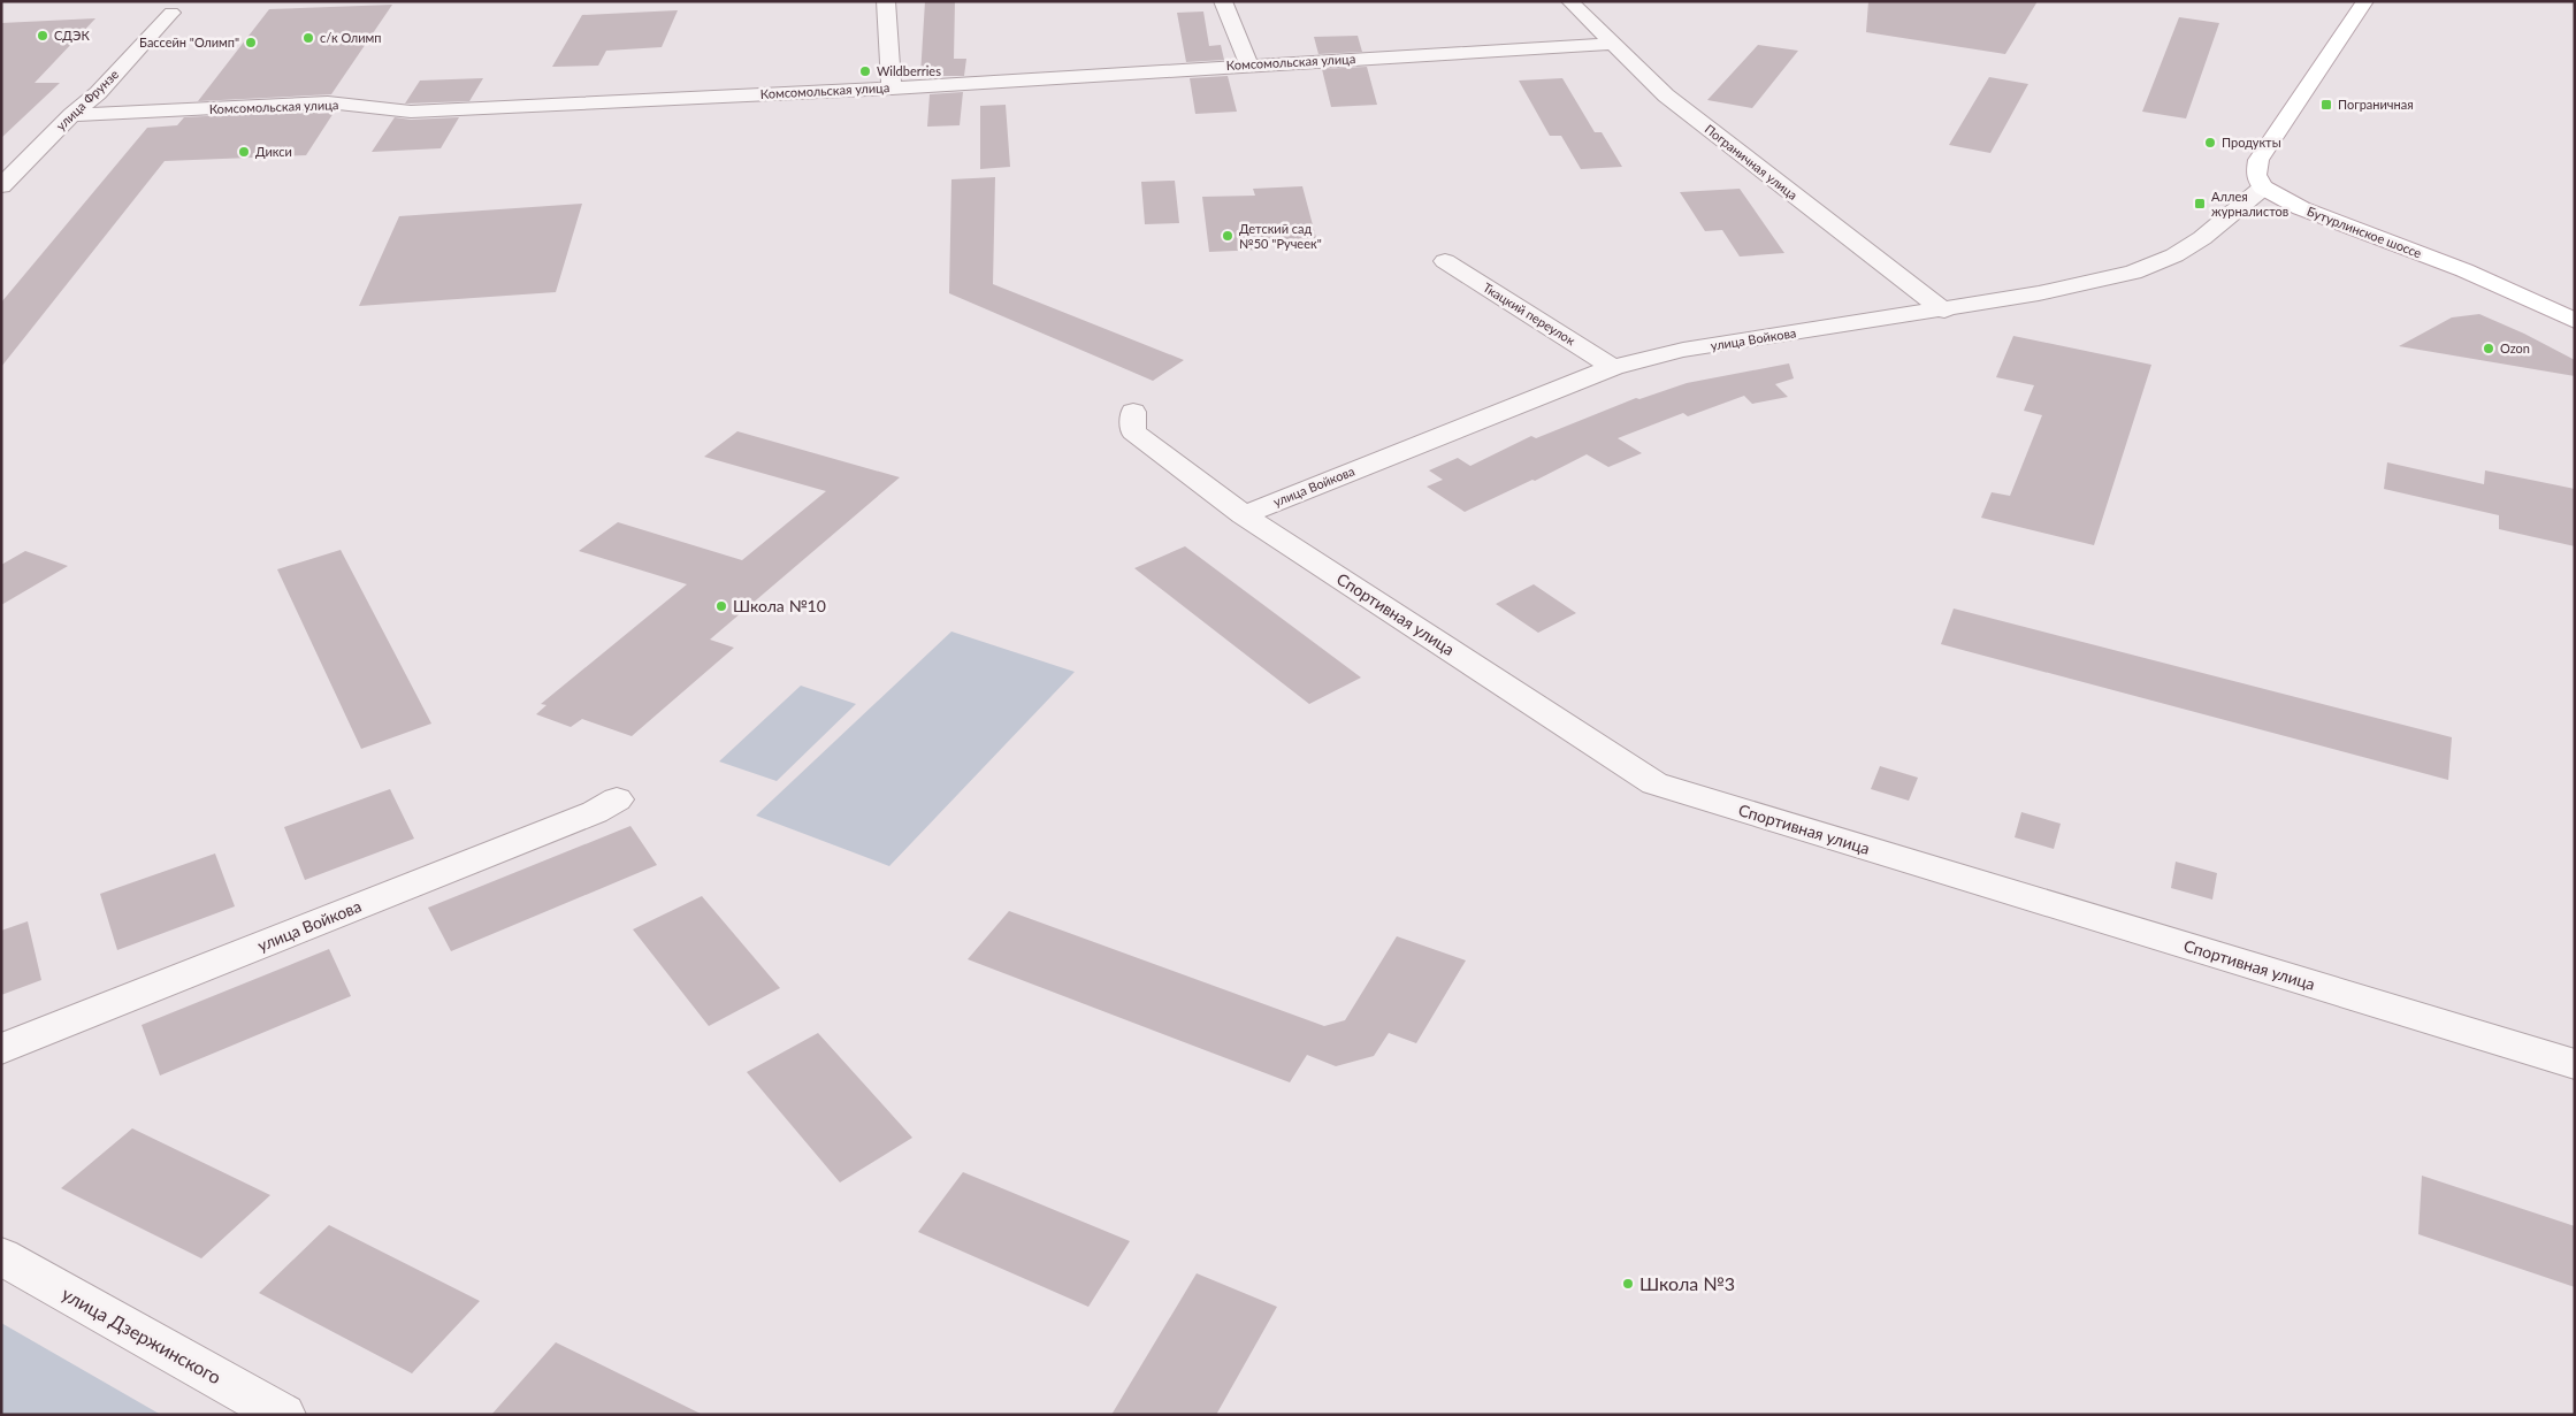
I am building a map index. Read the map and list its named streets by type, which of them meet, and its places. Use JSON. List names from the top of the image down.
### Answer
{
  "streets": {
    "main road": ["Бутурлинское шоссе"],
    "street": [
      "Комсомольская улица",
      "улица Фрунзе",
      "Пограничная улица",
      "Ткацкий переулок",
      "улица Войкова",
      "Спортивная улица",
      "улица Дзержинского"
    ]
  },
  "crossings": [
    ["Комсомольская улица", "улица Фрунзе"],
    ["Комсомольская улица", "Пограничная улица"],
    ["Пограничная улица", "улица Войкова"],
    ["Бутурлинское шоссе", "улица Войкова"],
    ["Ткацкий переулок", "улица Войкова"],
    ["улица Войкова", "Спортивная улица"]
  ],
  "places": {
    "other": [
      "СДЭК",
      "с/к Олимп",
      "Бассейн \"Олимп\"",
      "Wildberries",
      "Продукты",
      "Дикси",
      "Детский сад №50 \"Ручеек\"",
      "Ozon",
      "Школа №10",
      "Школа №3"
    ],
    "transit": ["Пограничная", "Аллея журналистов"]
  }
}
